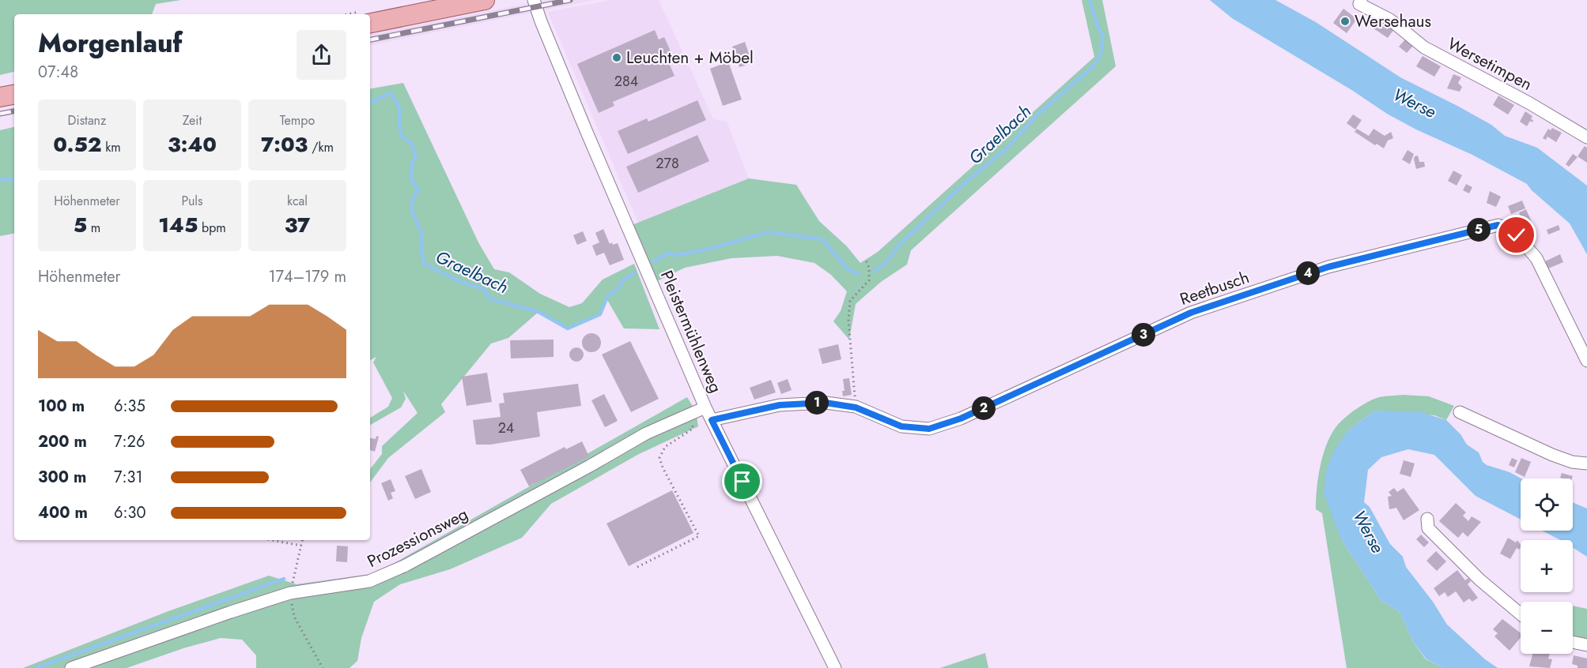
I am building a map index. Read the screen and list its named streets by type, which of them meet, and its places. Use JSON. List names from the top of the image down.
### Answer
{
  "streets": {
    "street": [
      "Wersetimpen",
      "Reetbusch",
      "Pleistermühlenweg",
      "Prozessionsweg"
    ]
  },
  "crossings": [
    ["Reetbusch", "Pleistermühlenweg"],
    ["Pleistermühlenweg", "Prozessionsweg"]
  ],
  "water": ["Werse", "Graelbach"],
  "places": ["Wersehaus", "Leuchten + Möbel"],
  "house_numbers": ["284", "278", "24"],
  "page": {
    "heading": ["Morgenlauf", "07:48"],
    "stats": [
      ["Distanz", "0.52 km"],
      ["Zeit", "3:40"],
      ["Tempo", "7:03 /km"],
      ["Höhenmeter", "5 m"],
      ["Puls", "145 bpm"],
      ["kcal", "37"]
    ],
    "pins": [
      "5",
      "4",
      "3",
      "1",
      "2"
    ],
    "chart": ["Höhenmeter", "174–179 m"],
    "list": [
      {
        "name": "100 m",
        "note": "6:35"
      },
      {
        "name": "200 m",
        "note": "7:26"
      },
      {
        "name": "300 m",
        "note": "7:31"
      },
      {
        "name": "400 m",
        "note": "6:30"
      }
    ],
    "map_buttons": ["+", "−"]
  }
}
